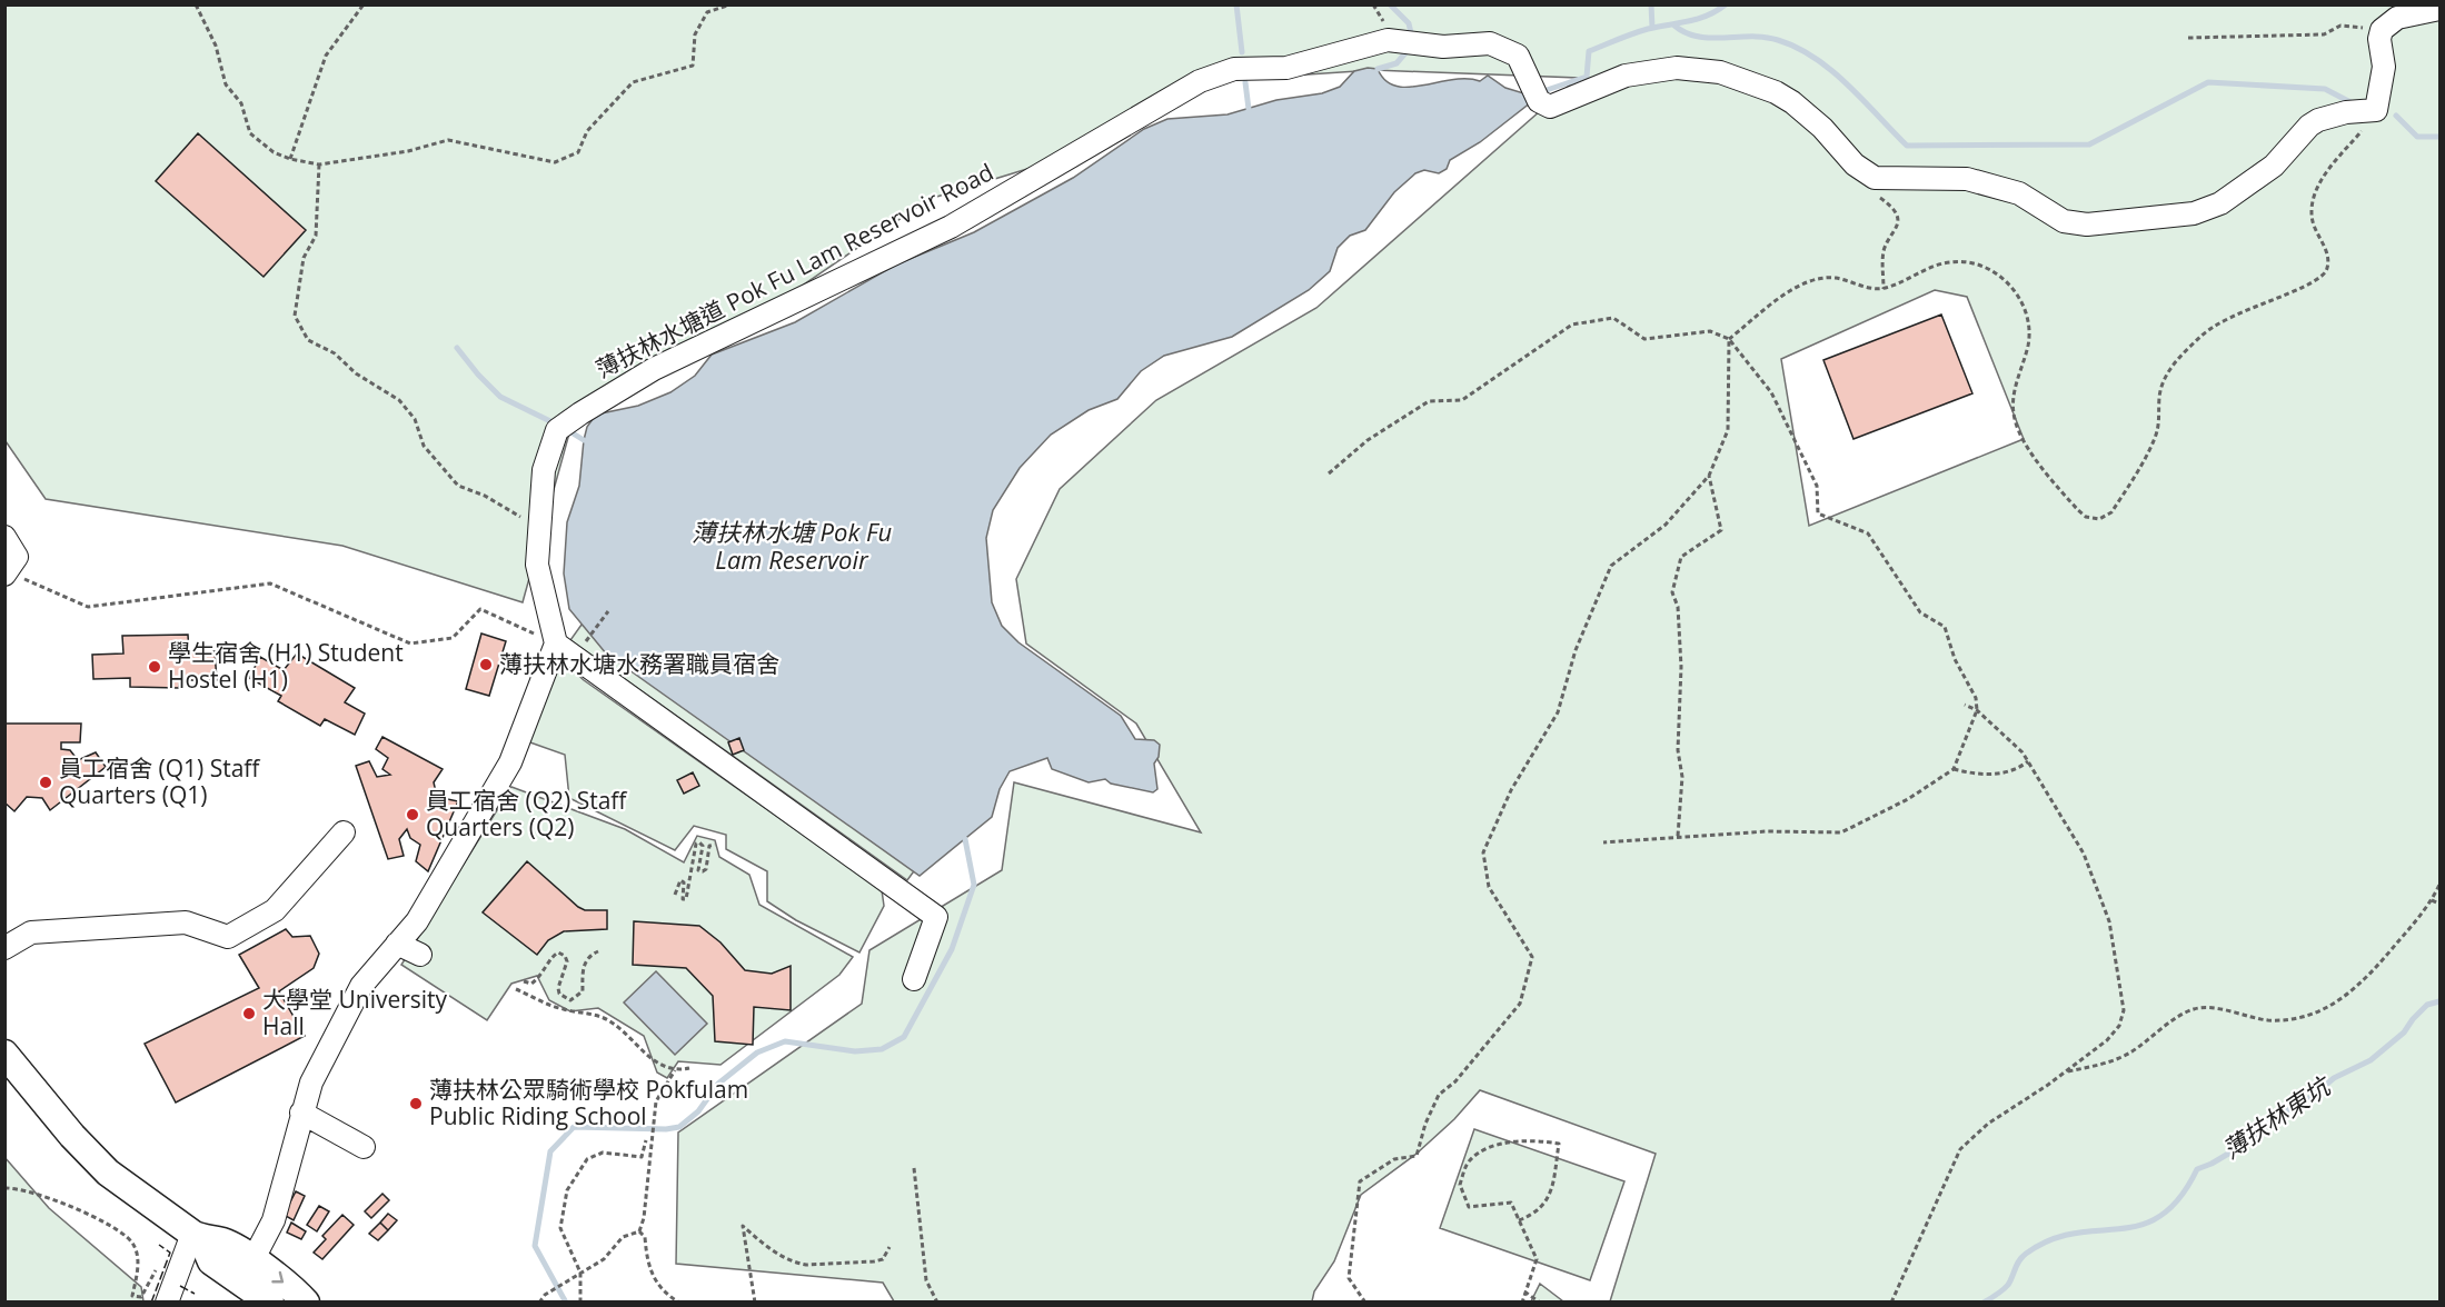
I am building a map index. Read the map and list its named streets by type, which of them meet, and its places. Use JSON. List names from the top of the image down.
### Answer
{
  "streets": {
    "street": ["薄扶林水塘道 Pok Fu Lam Reservoir Road"]
  },
  "water": ["薄扶林水塘 Pok Fu Lam Reservoir", "薄扶林東坑"],
  "places": [
    "薄扶林水塘水務署職員宿舍",
    "學生宿舍 (H1) Student Hostel (H1)",
    "員工宿舍 (Q1) Staff Quarters (Q1)",
    "員工宿舍 (Q2) Staff Quarters (Q2)",
    "大學堂 University Hall",
    "薄扶林公眾騎術學校 Pokfulam Public Riding School"
  ]
}
